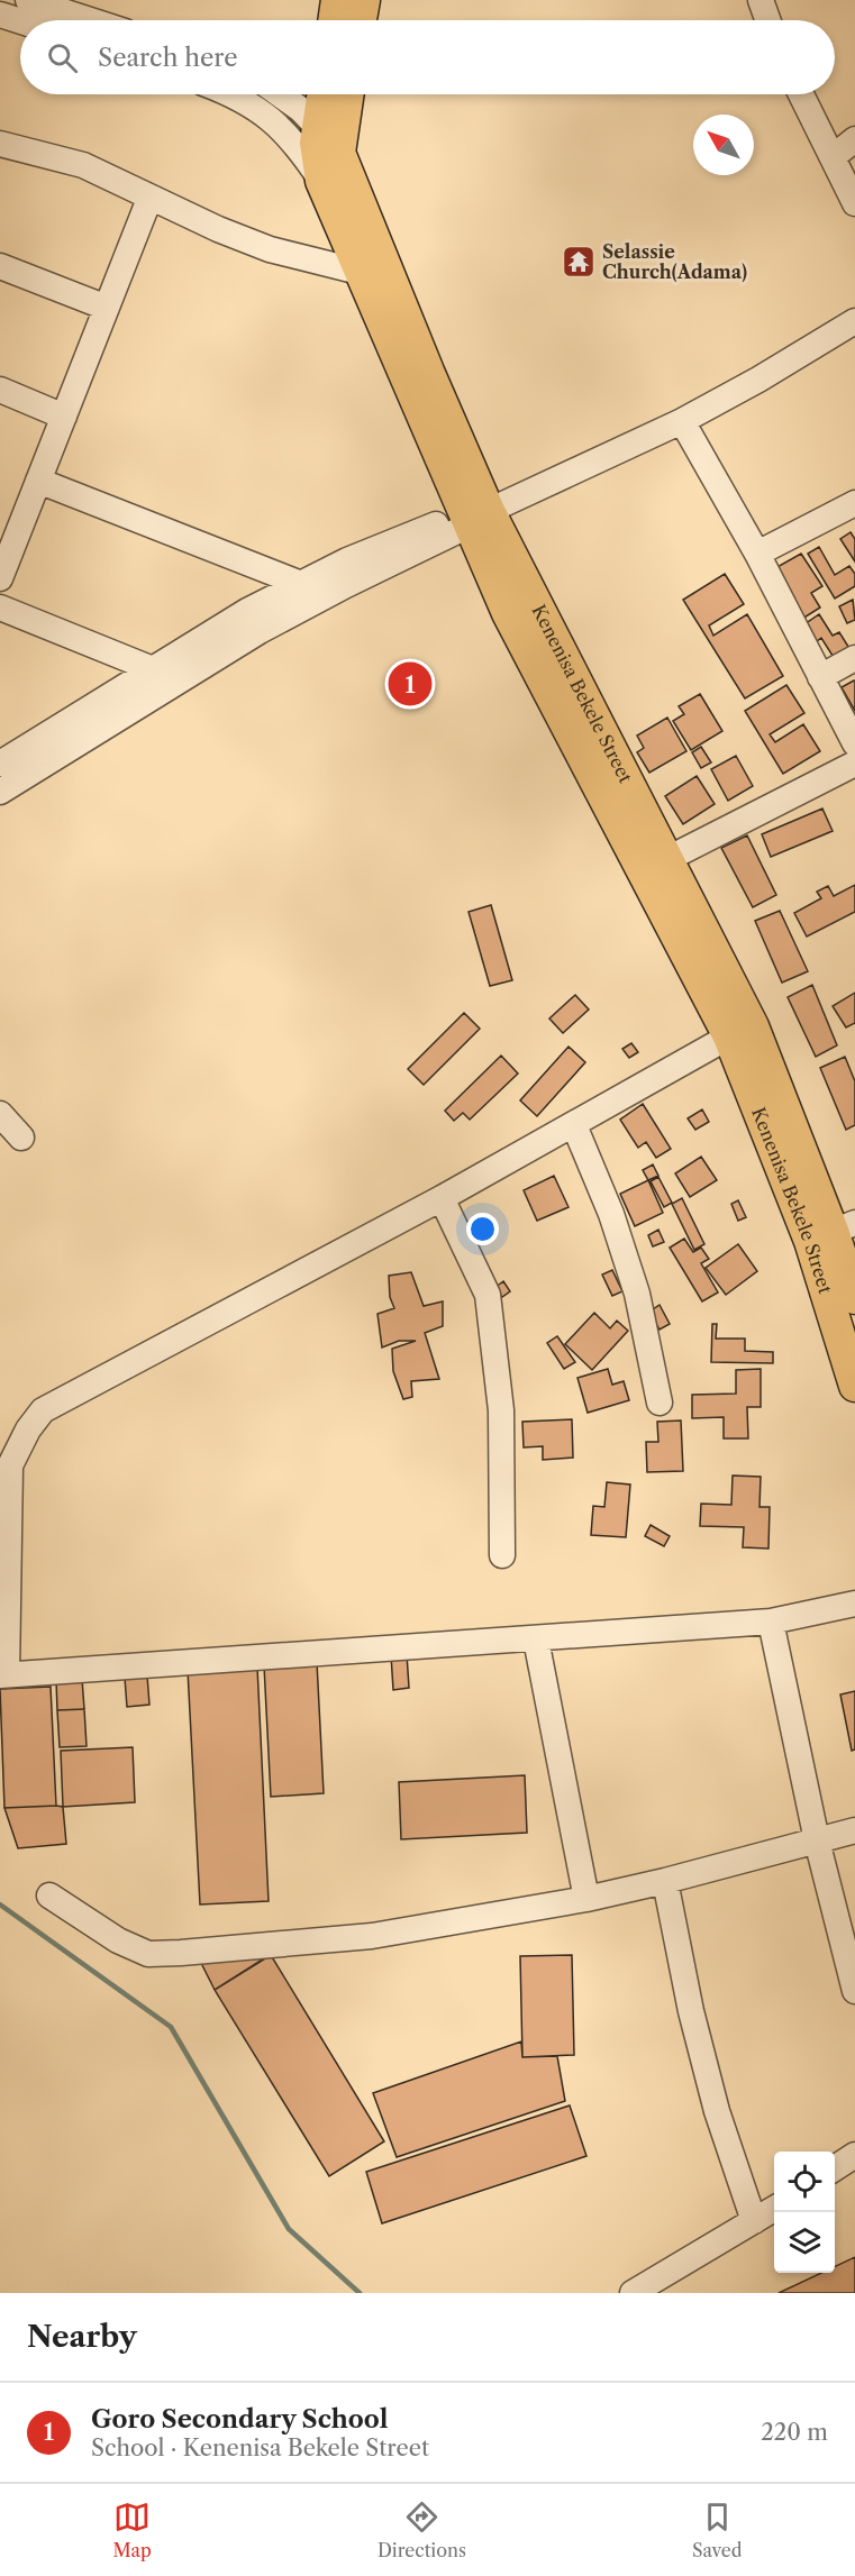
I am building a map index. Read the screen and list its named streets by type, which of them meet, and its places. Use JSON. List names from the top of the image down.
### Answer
{
  "streets": {
    "main road": ["Kenenisa Bekele Street"]
  },
  "places": {
    "temple": ["Selassie Church(Adama)"]
  },
  "north": "top left",
  "page": {
    "search": "Search here",
    "pins": "1",
    "heading": "Nearby",
    "list": [
      {
        "mark": "1",
        "name": "Goro Secondary School",
        "note": "School · Kenenisa Bekele Street",
        "value": "220 m"
      }
    ],
    "nav": ["Map", "Directions", "Saved"]
  }
}
